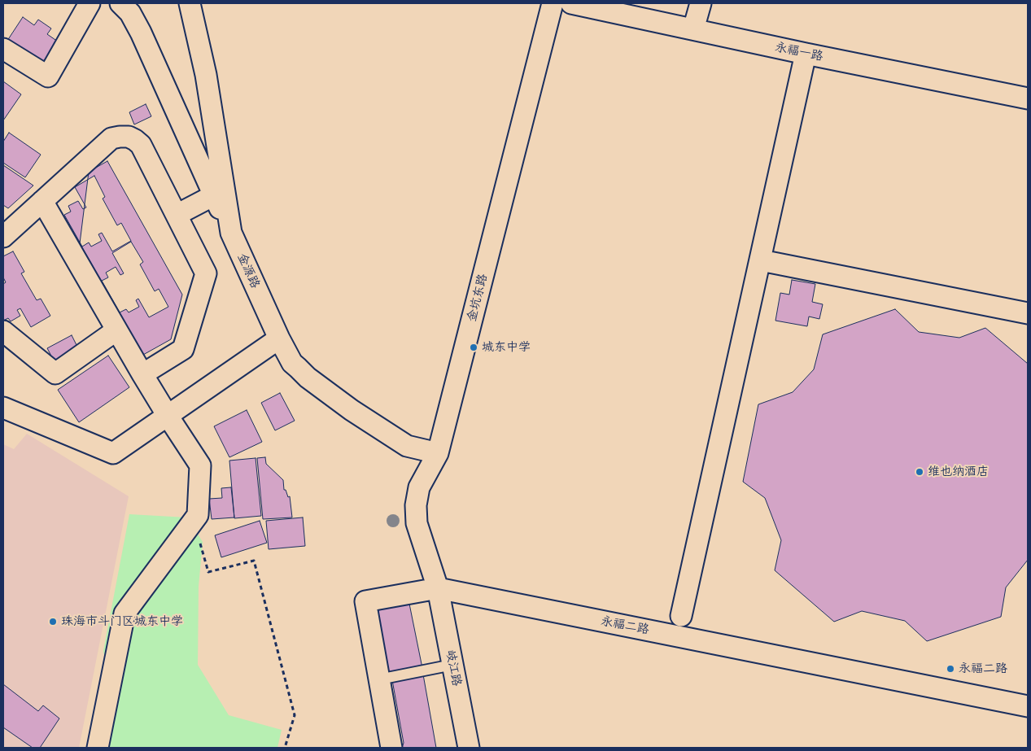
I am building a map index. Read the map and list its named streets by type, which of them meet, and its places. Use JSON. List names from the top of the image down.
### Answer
{
  "streets": {
    "street": [
      "永福一路",
      "金源路",
      "金坑东路",
      "永福二路",
      "岐江路"
    ]
  },
  "crossings": [
    ["金源路", "金坑东路"],
    ["金坑东路", "永福二路"],
    ["金坑东路", "岐江路"],
    ["永福二路", "岐江路"]
  ],
  "places": [
    "城东中学",
    "维也纳酒店",
    "珠海市斗门区城东中学",
    "永福二路"
  ]
}
